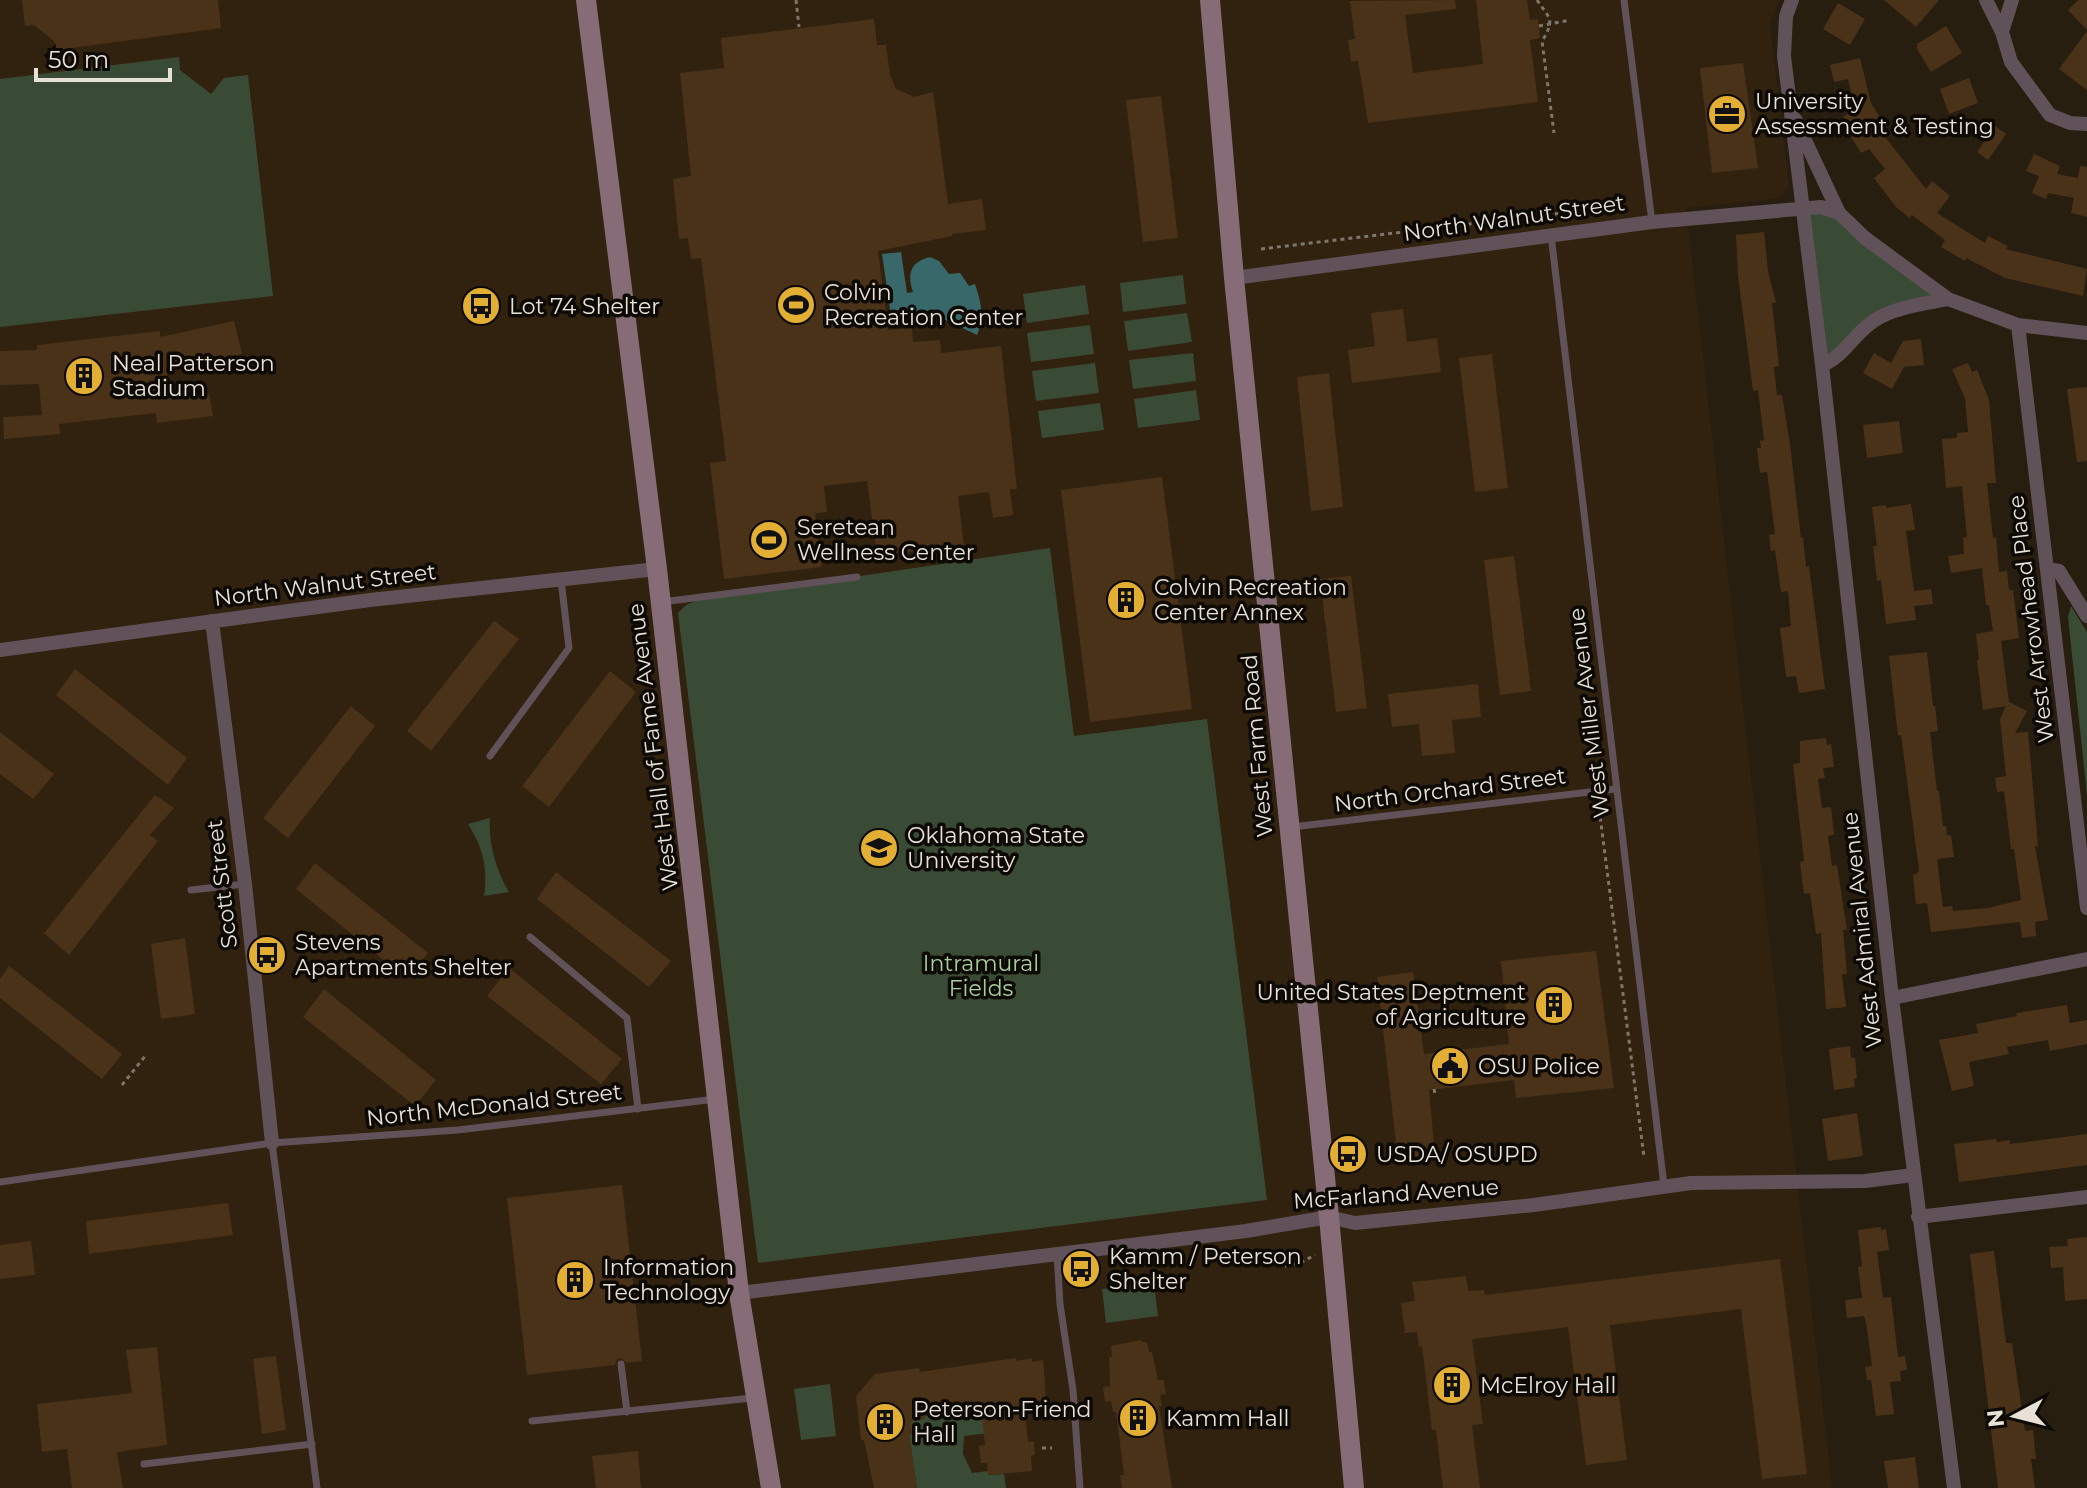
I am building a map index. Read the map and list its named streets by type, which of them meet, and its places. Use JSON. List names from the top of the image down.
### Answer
{
  "streets": {
    "main road": ["West Farm Road", "West Hall of Fame Avenue"],
    "street": [
      "North Walnut Street",
      "West Arrowhead Place",
      "Scott Street",
      "West Admiral Avenue",
      "McFarland Avenue"
    ],
    "lane": ["West Miller Avenue", "North Orchard Street", "North McDonald Street"]
  },
  "crossings": [
    ["North Walnut Street", "West Miller Avenue"],
    ["North Walnut Street", "West Farm Road"],
    ["North Walnut Street", "West Hall of Fame Avenue"],
    ["North Walnut Street", "Scott Street"],
    ["North Walnut Street", "West Admiral Avenue"],
    ["West Miller Avenue", "North Orchard Street"],
    ["West Miller Avenue", "McFarland Avenue"],
    ["West Farm Road", "North Orchard Street"],
    ["West Farm Road", "McFarland Avenue"],
    ["West Hall of Fame Avenue", "North McDonald Street"],
    ["West Hall of Fame Avenue", "McFarland Avenue"],
    ["Scott Street", "North McDonald Street"],
    ["West Admiral Avenue", "McFarland Avenue"]
  ],
  "parks": ["Intramural Fields"],
  "places": {
    "office": ["University Assessment & Testing"],
    "sports": ["Colvin Recreation Center", "Seretean Wellness Center"],
    "bus stop": [
      "Lot 74 Shelter",
      "Stevens Apartments Shelter",
      "USDA/ OSUPD",
      "Kamm / Peterson Shelter"
    ],
    "building": [
      "Neal Patterson Stadium",
      "Colvin Recreation Center Annex",
      "United States Deptment of Agriculture",
      "Information Technology",
      "McElroy Hall",
      "Kamm Hall",
      "Peterson-Friend Hall"
    ],
    "school or university": ["Oklahoma State University"],
    "public building": ["OSU Police"]
  },
  "scale_bar": "50 m",
  "north": "left"
}
